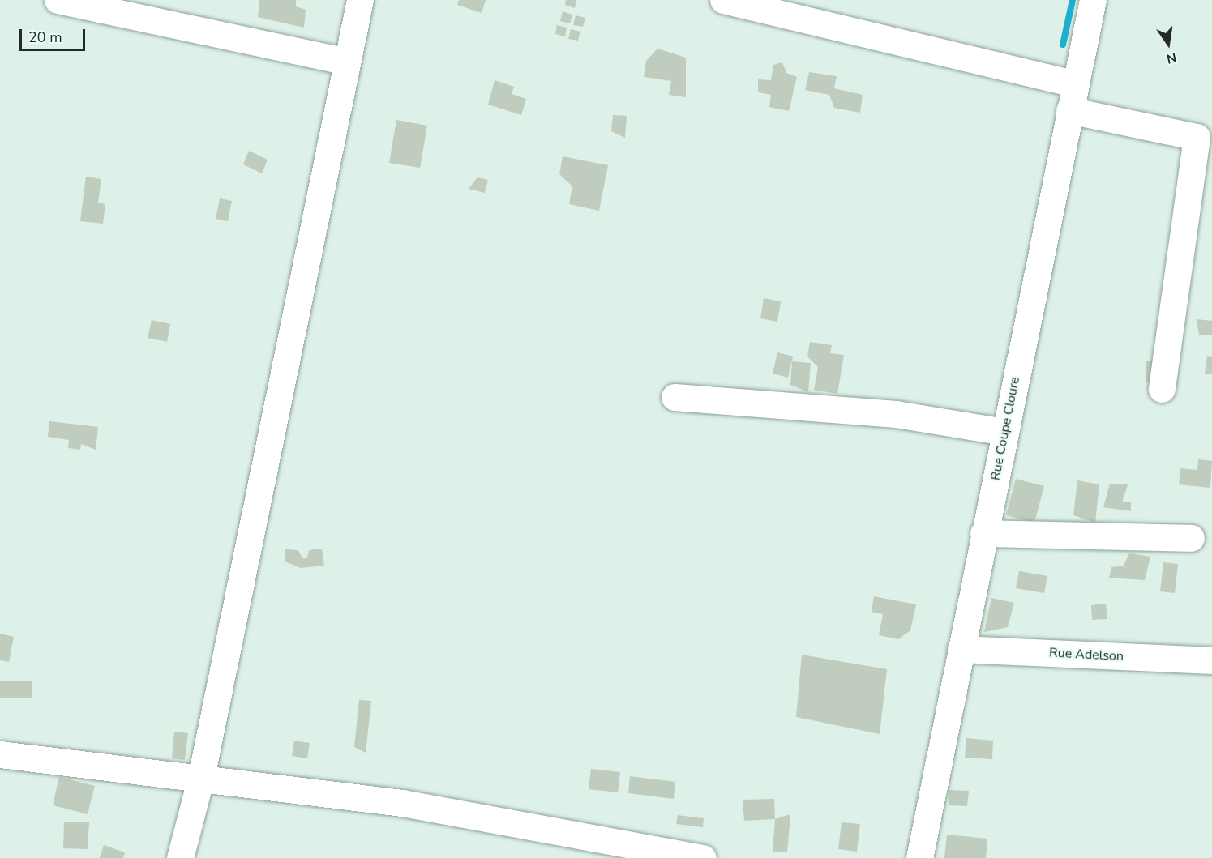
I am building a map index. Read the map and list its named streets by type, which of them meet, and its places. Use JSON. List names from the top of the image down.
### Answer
{
  "streets": {
    "street": ["Rue Coupe Cloure", "Rue Adelson"]
  },
  "crossings": [
    ["Rue Coupe Cloure", "Rue Adelson"]
  ],
  "scale_bar": "20 m",
  "north": "bottom"
}
